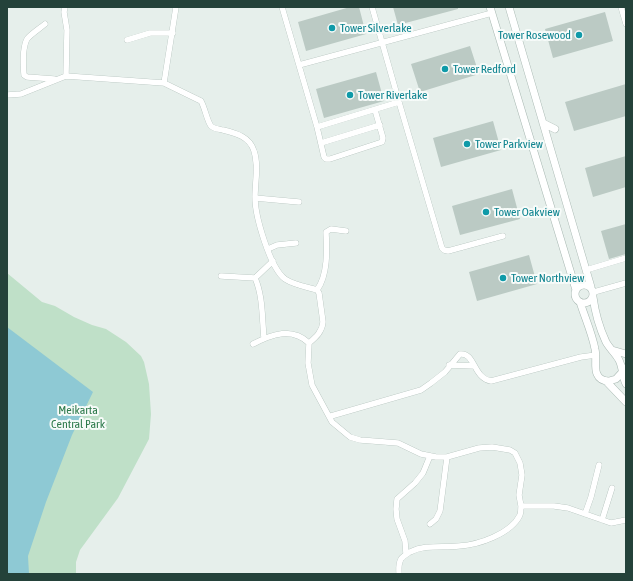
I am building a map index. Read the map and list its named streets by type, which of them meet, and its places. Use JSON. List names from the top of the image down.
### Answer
{
  "parks": ["Meikarta Central Park"],
  "places": [
    "Tower Silverlake",
    "Tower Rosewood",
    "Tower Redford",
    "Tower Riverlake",
    "Tower Parkview",
    "Tower Oakview",
    "Tower Northview"
  ]
}
